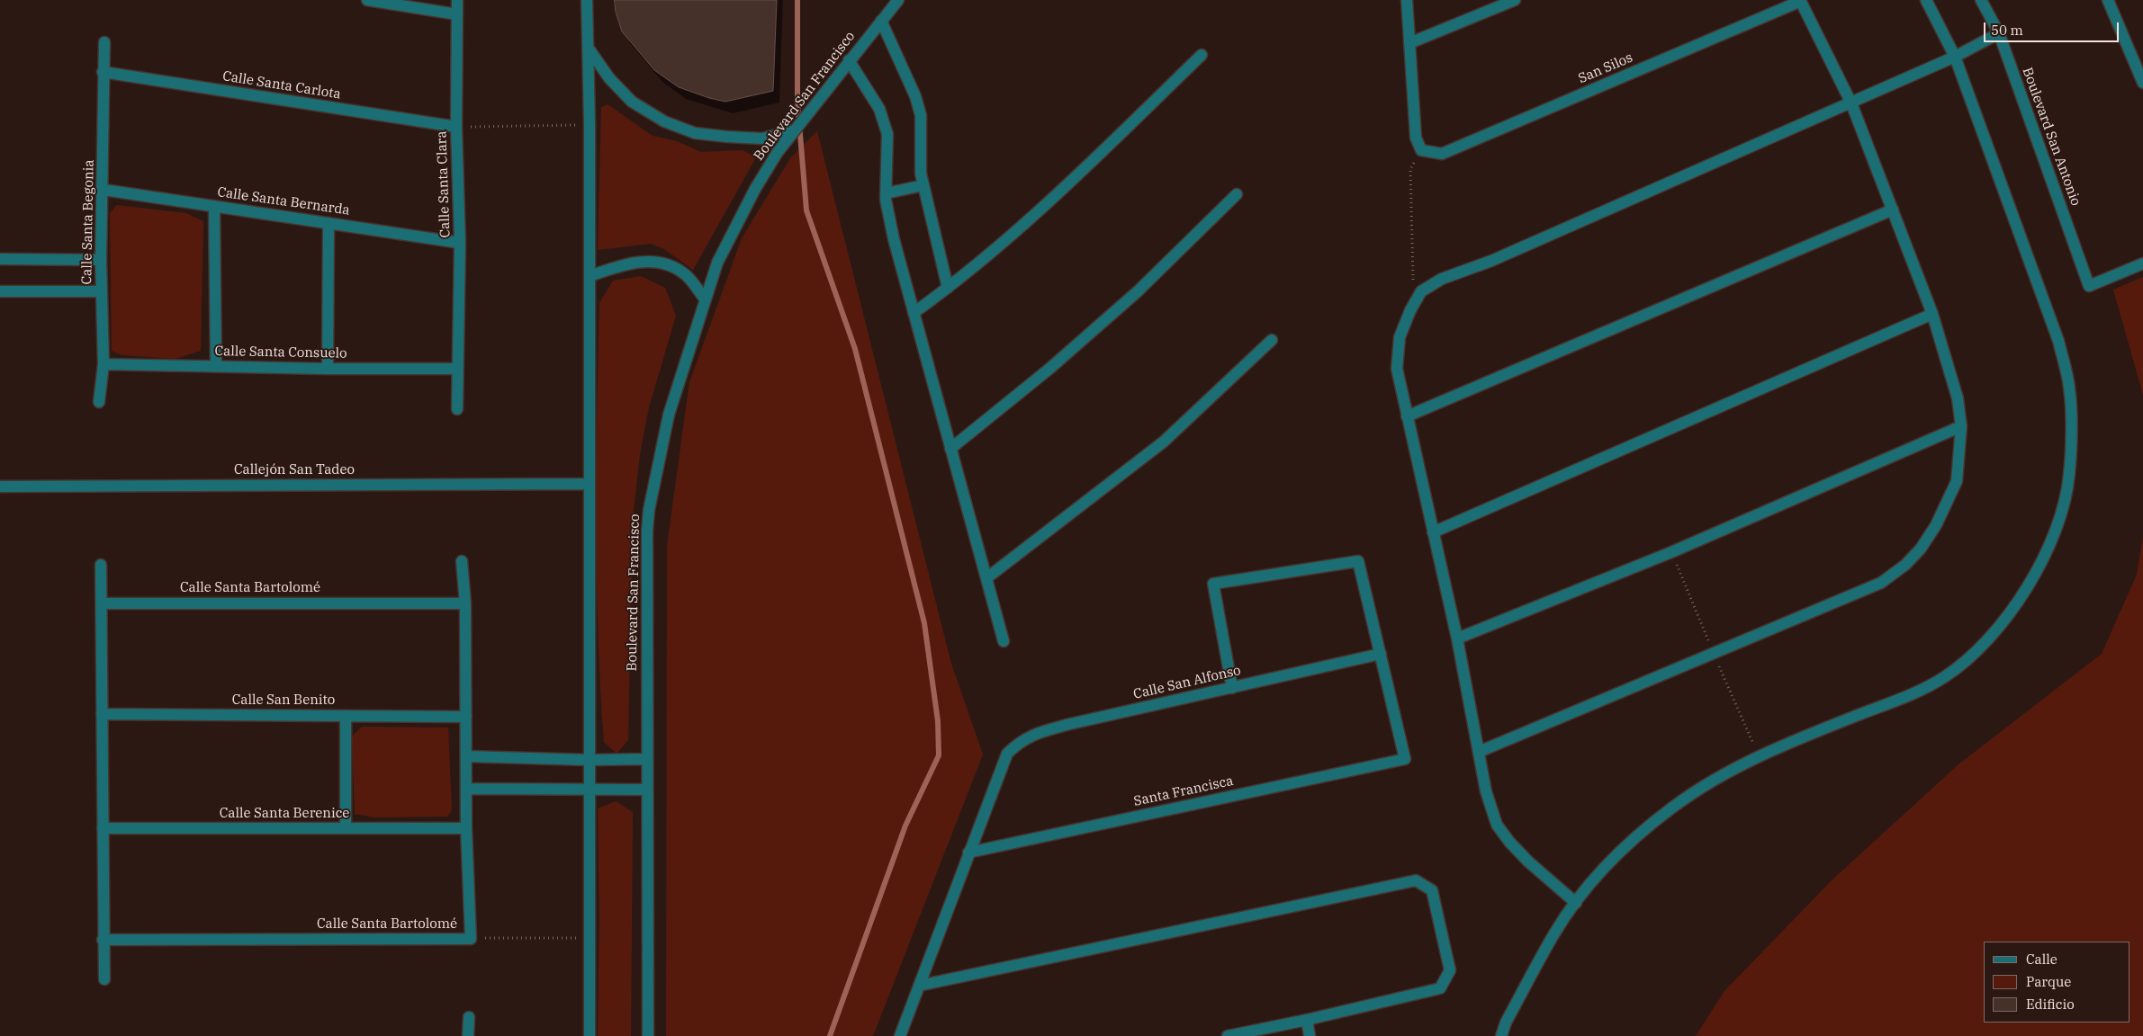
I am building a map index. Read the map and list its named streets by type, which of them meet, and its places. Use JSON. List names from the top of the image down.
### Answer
{
  "streets": {
    "street": [
      "San Silos",
      "Calle Santa Carlota",
      "Boulevard San Francisco",
      "Boulevard San Antonio",
      "Calle Santa Clara",
      "Calle Santa Bernarda",
      "Calle Santa Begonia",
      "Calle Santa Consuelo",
      "Callejón San Tadeo",
      "Calle Santa Bartolomé",
      "Calle San Alfonso",
      "Calle San Benito",
      "Santa Francisca",
      "Calle Santa Berenice"
    ]
  },
  "crossings": [
    ["Calle Santa Carlota", "Calle Santa Clara"],
    ["Calle Santa Carlota", "Calle Santa Begonia"],
    ["Calle Santa Clara", "Calle Santa Bernarda"],
    ["Calle Santa Clara", "Calle Santa Consuelo"],
    ["Calle Santa Bernarda", "Calle Santa Begonia"],
    ["Calle Santa Begonia", "Calle Santa Consuelo"],
    ["Calle Santa Bartolomé", "Calle San Benito"],
    ["Calle Santa Bartolomé", "Calle Santa Berenice"],
    ["Calle San Alfonso", "Santa Francisca"]
  ],
  "legend": ["Calle", "Parque", "Edificio"],
  "scale_bar": "50 m"
}
